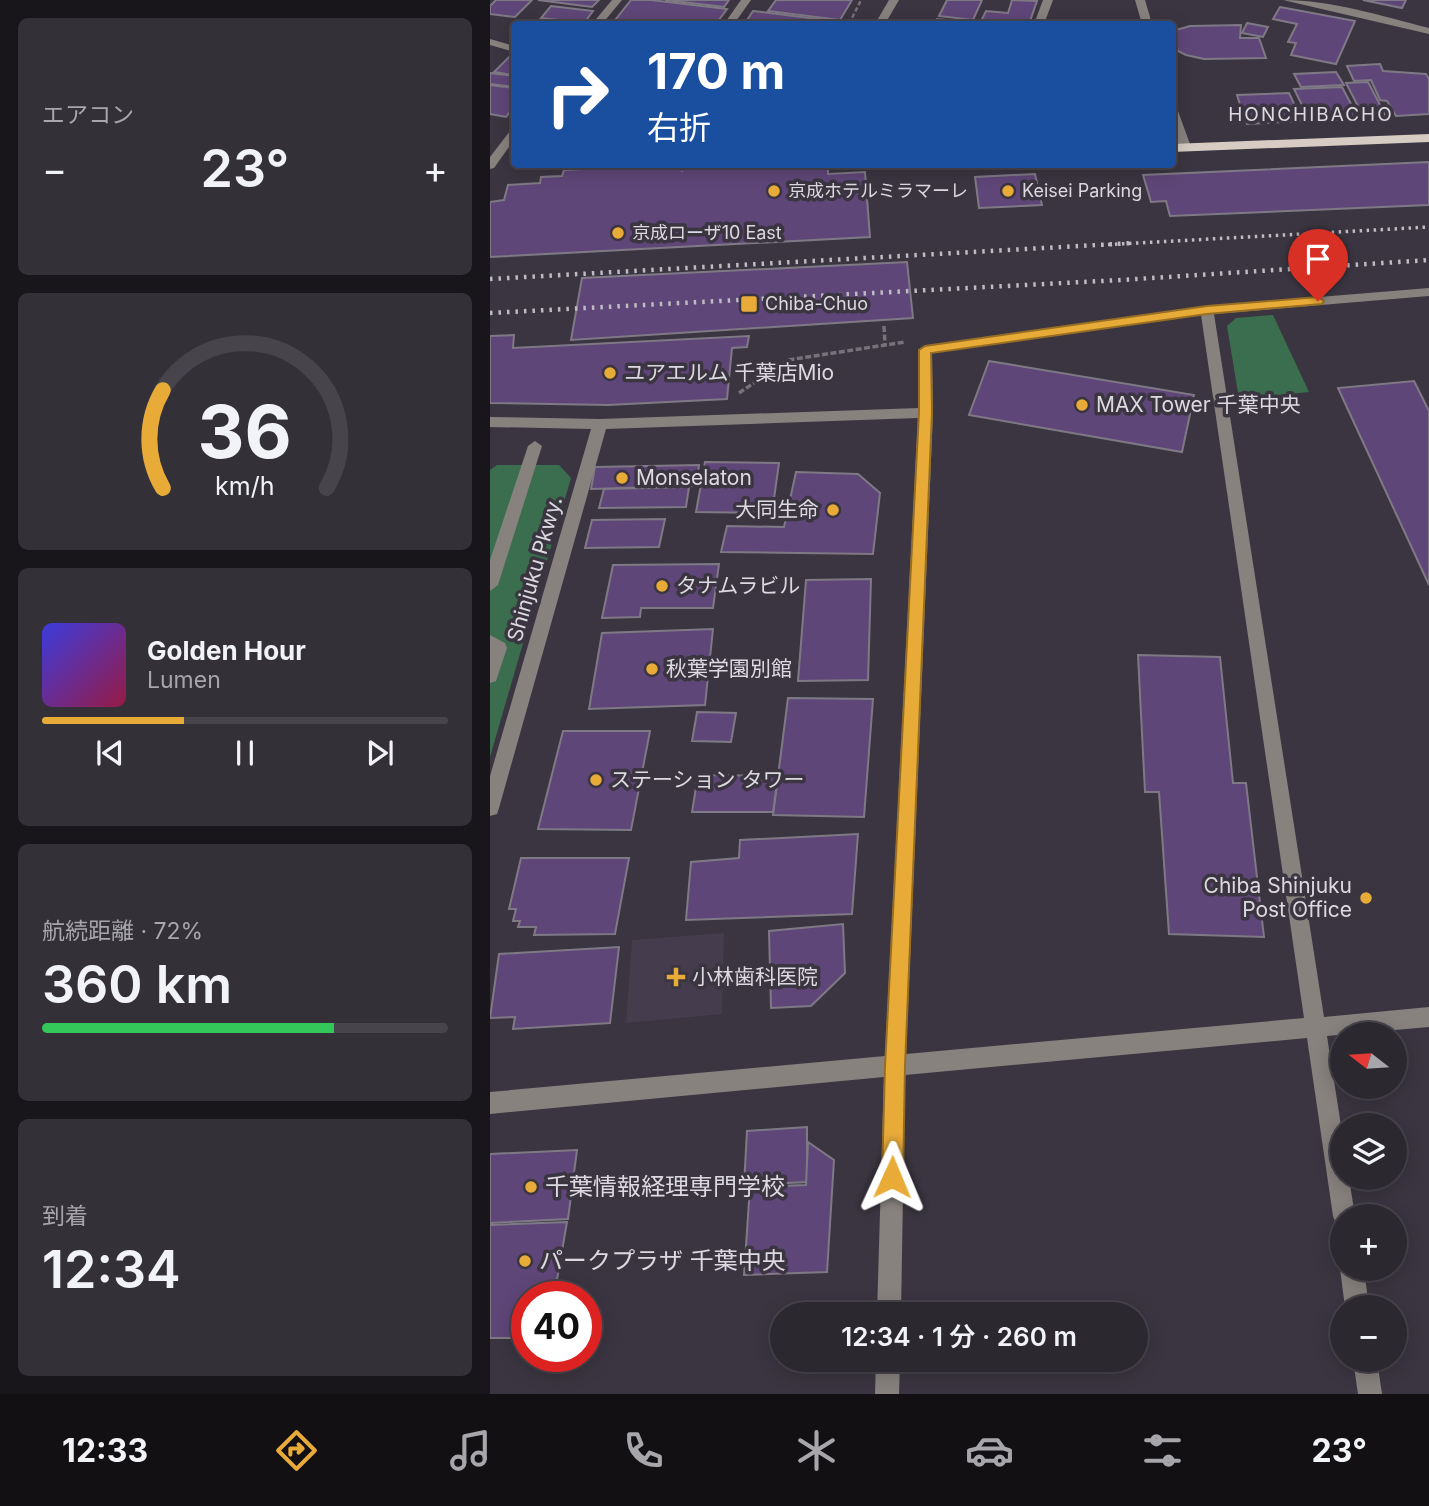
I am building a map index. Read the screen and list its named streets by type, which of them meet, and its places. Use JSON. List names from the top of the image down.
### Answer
{
  "streets": {
    "street": ["Shinjuku Pkwy."]
  },
  "districts": ["HONCHIBACHO"],
  "places": {
    "other": [
      "京成ホテルミラマーレ",
      "Keisei Parking",
      "京成ローザ10 East",
      "ユアエルム 千葉店Mio",
      "MAX Tower 千葉中央",
      "Monselaton",
      "大同生命",
      "タナムラビル",
      "秋葉学園別館",
      "ステーション タワー",
      "Chiba Shinjuku Post Office",
      "千葉情報経理専門学校",
      "パークプラザ 千葉中央"
    ],
    "transit": ["Chiba-Chuo"],
    "health": ["小林歯科医院"]
  },
  "north": "left",
  "page": {
    "tile": [
      "エアコン",
      ["航続距離 · 72%", "360 km"],
      ["到着", "12:34"]
    ],
    "turn": ["170 m", "右折"],
    "heat": ["−", "23°", "+"],
    "song": ["Golden Hour", "Lumen"],
    "map_buttons": ["+", "−"],
    "limit": "40",
    "trip": "12:34 · 1 分 · 260 m",
    "tabs": ["12:33", "23°"],
    "gauge": ["36", "km/h"]
  }
}
